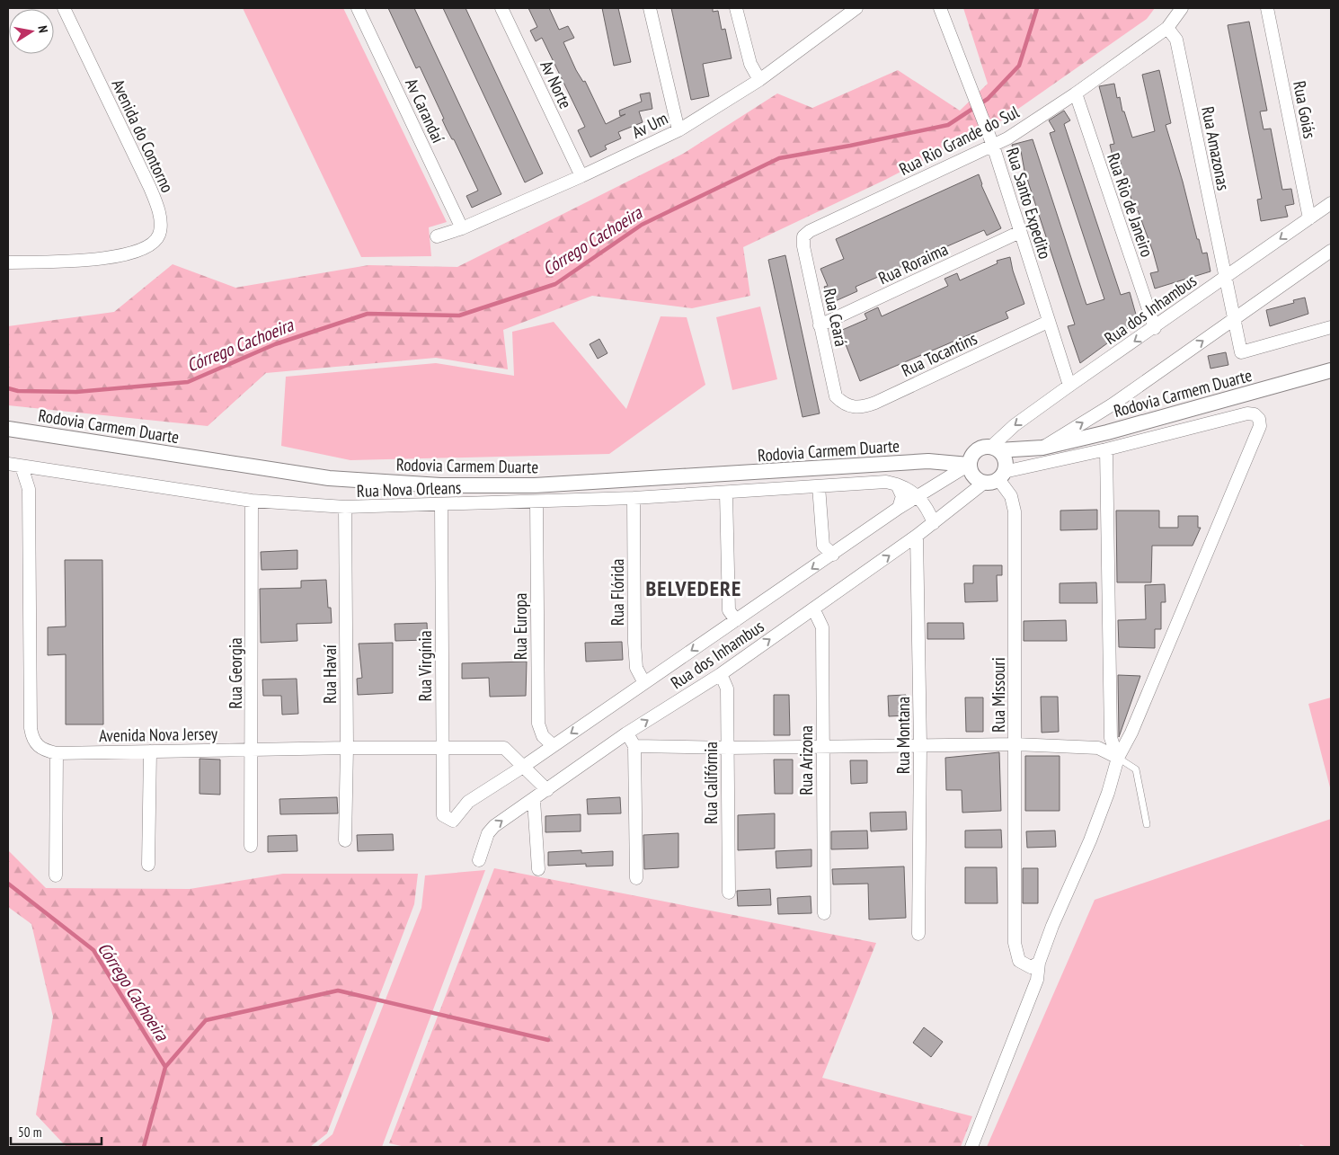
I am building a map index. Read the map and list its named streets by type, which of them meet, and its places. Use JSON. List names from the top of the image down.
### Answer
{
  "streets": {
    "street": [
      "Av Norte",
      "Rua Goiás",
      "Av Carandaí",
      "Av Um",
      "Avenida do Contorno",
      "Rua Rio Grande do Sul",
      "Rua Amazonas",
      "Rua Santo Expedito",
      "Rua Rio de Janeiro",
      "Rua Roraima",
      "Rua dos Inhambus",
      "Rua Ceará",
      "Rua Tocantins",
      "Rodovia Carmem Duarte",
      "Rua Nova Orleans",
      "Rua Flórida",
      "Rua Europa",
      "Rua Virgínia",
      "Rua Georgia",
      "Rua Havaí",
      "Rua Missouri",
      "Avenida Nova Jersey",
      "Rua Montana",
      "Rua Arizona",
      "Rua Califórnia"
    ]
  },
  "crossings": [
    ["Av Norte", "Av Um"],
    ["Rua Goiás", "Rua dos Inhambus"],
    ["Av Carandaí", "Av Um"],
    ["Rua Rio Grande do Sul", "Rua Amazonas"],
    ["Rua Rio Grande do Sul", "Rua Santo Expedito"],
    ["Rua Rio Grande do Sul", "Rua Rio de Janeiro"],
    ["Rua Rio Grande do Sul", "Rua Ceará"],
    ["Rua Amazonas", "Rua dos Inhambus"],
    ["Rua Santo Expedito", "Rua Roraima"],
    ["Rua Santo Expedito", "Rua dos Inhambus"],
    ["Rua Santo Expedito", "Rua Tocantins"],
    ["Rua Rio de Janeiro", "Rua dos Inhambus"],
    ["Rua Roraima", "Rua Ceará"],
    ["Rua dos Inhambus", "Rodovia Carmem Duarte"],
    ["Rua dos Inhambus", "Rua Flórida"],
    ["Rua dos Inhambus", "Rua Europa"],
    ["Rua dos Inhambus", "Rua Virgínia"],
    ["Rua dos Inhambus", "Rua Missouri"],
    ["Rua dos Inhambus", "Avenida Nova Jersey"],
    ["Rua dos Inhambus", "Rua Montana"],
    ["Rua dos Inhambus", "Rua Arizona"],
    ["Rua dos Inhambus", "Rua Califórnia"],
    ["Rua Ceará", "Rua Tocantins"],
    ["Rodovia Carmem Duarte", "Rua Missouri"],
    ["Rua Nova Orleans", "Rua Flórida"],
    ["Rua Nova Orleans", "Rua Europa"],
    ["Rua Nova Orleans", "Rua Virgínia"],
    ["Rua Nova Orleans", "Rua Georgia"],
    ["Rua Nova Orleans", "Rua Havaí"],
    ["Rua Nova Orleans", "Avenida Nova Jersey"],
    ["Rua Virgínia", "Avenida Nova Jersey"],
    ["Rua Georgia", "Avenida Nova Jersey"],
    ["Rua Havaí", "Avenida Nova Jersey"]
  ],
  "districts": ["BELVEDERE"],
  "water": ["Córrego Cachoeira"],
  "scale_bar": "50 m",
  "north": "right"
}
